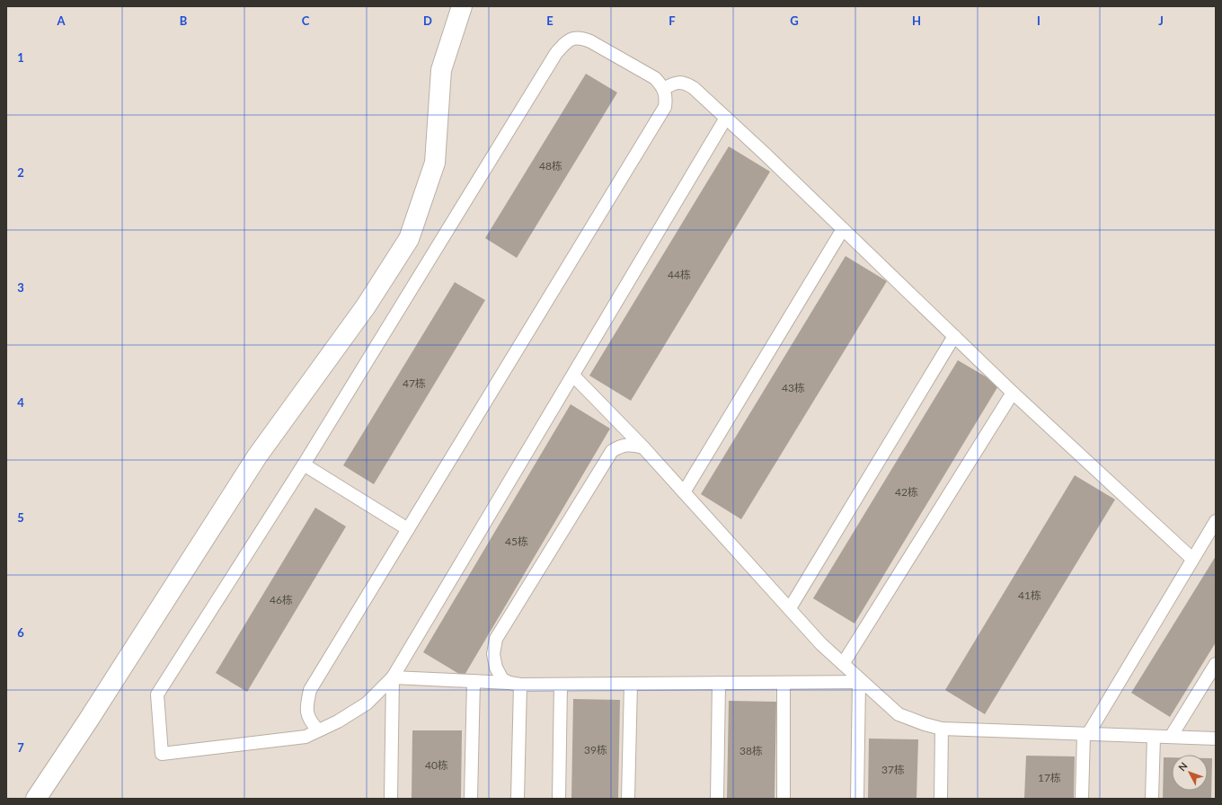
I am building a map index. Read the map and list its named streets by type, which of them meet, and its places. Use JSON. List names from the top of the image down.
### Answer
{
  "house_numbers": [
    "48栋",
    "44栋",
    "47栋",
    "43栋",
    "42栋",
    "45栋",
    "41栋",
    "46栋",
    "39栋",
    "38栋",
    "40栋",
    "37栋",
    "17栋"
  ],
  "north": "top left",
  "grid": {
    "columns": [
      "A",
      "B",
      "C",
      "D",
      "E",
      "F",
      "G",
      "H",
      "I",
      "J"
    ],
    "rows": [
      "1",
      "2",
      "3",
      "4",
      "5",
      "6",
      "7"
    ]
  }
}
